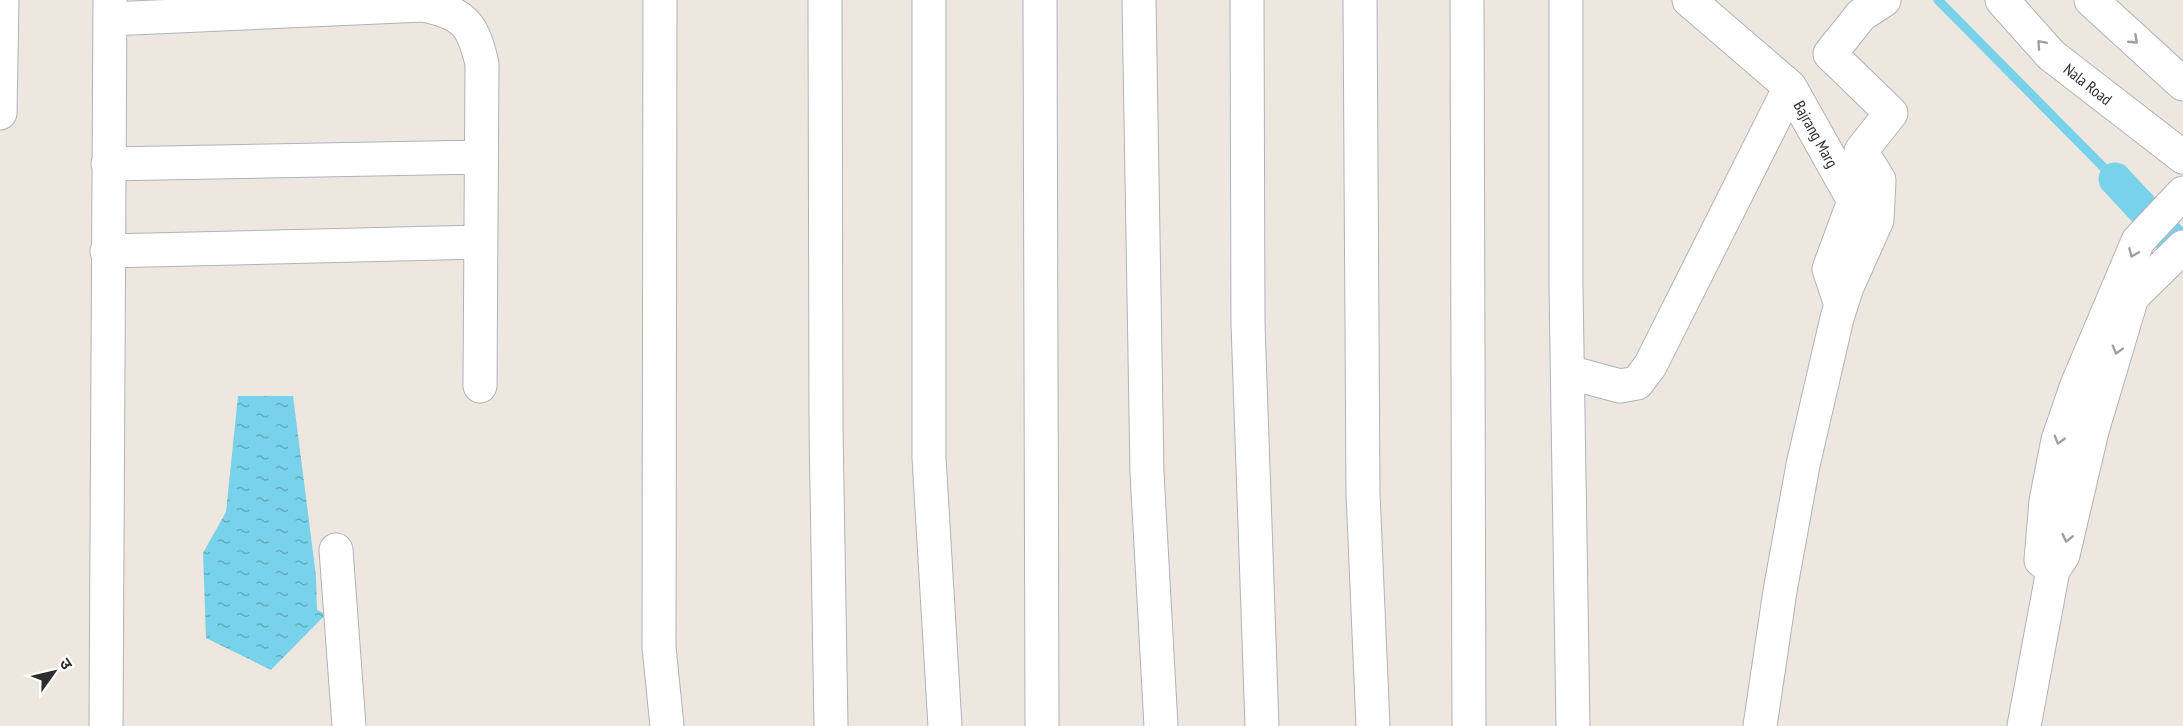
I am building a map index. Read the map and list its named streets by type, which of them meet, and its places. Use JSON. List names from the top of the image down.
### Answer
{
  "streets": {
    "street": ["Nala Road", "Bajrang Marg"]
  },
  "north": "top right"
}
